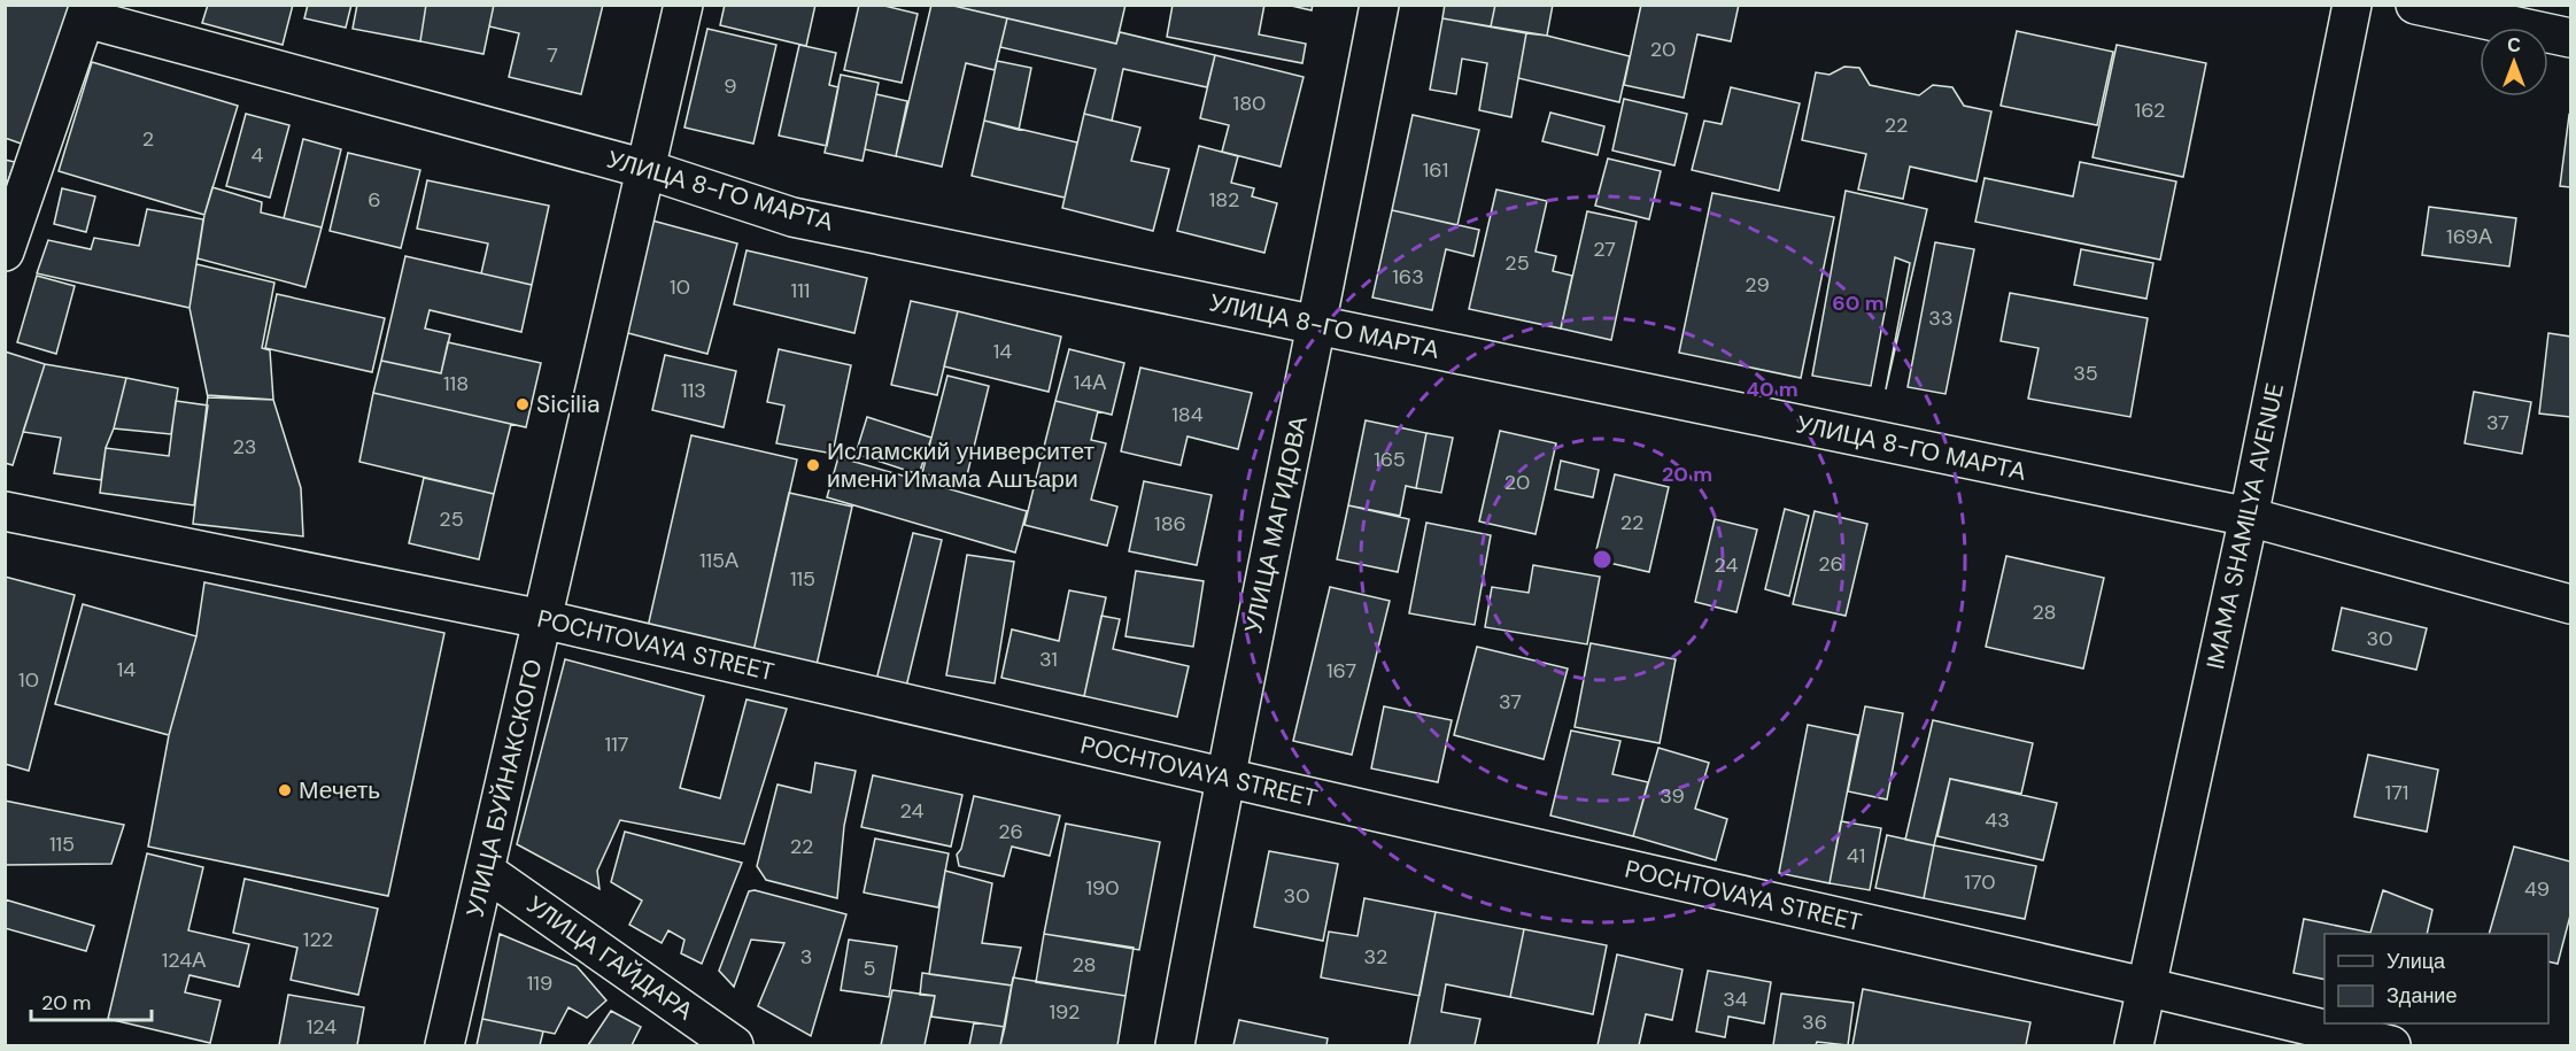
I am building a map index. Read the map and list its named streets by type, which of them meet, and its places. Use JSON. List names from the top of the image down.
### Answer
{
  "streets": {
    "street": [
      "УЛИЦА 8-ГО МАРТА",
      "УЛИЦА МАГИДОВА",
      "IMAMA SHAMILYA AVENUE",
      "POCHTOVAYA STREET",
      "УЛИЦА БУЙНАКСКОГО",
      "УЛИЦА ГАЙДАРА"
    ]
  },
  "crossings": [
    ["УЛИЦА 8-ГО МАРТА", "УЛИЦА МАГИДОВА"],
    ["УЛИЦА 8-ГО МАРТА", "IMAMA SHAMILYA AVENUE"],
    ["УЛИЦА 8-ГО МАРТА", "УЛИЦА БУЙНАКСКОГО"],
    ["УЛИЦА МАГИДОВА", "POCHTOVAYA STREET"],
    ["IMAMA SHAMILYA AVENUE", "POCHTOVAYA STREET"],
    ["POCHTOVAYA STREET", "УЛИЦА БУЙНАКСКОГО"],
    ["УЛИЦА БУЙНАКСКОГО", "УЛИЦА ГАЙДАРА"]
  ],
  "places": ["Sicilia", "Исламский университет имени Имама Ашъари", "Мечеть"],
  "house_numbers": [
    "20",
    "7",
    "9",
    "180",
    "162",
    "22",
    "2",
    "4",
    "161",
    "6",
    "182",
    "169А",
    "27",
    "25",
    "163",
    "29",
    "10",
    "111",
    "33",
    "14",
    "35",
    "14А",
    "118",
    "113",
    "184",
    "37",
    "23",
    "165",
    "20",
    "25",
    "22",
    "186",
    "115А",
    "26",
    "24",
    "115",
    "28",
    "30",
    "31",
    "14",
    "167",
    "10",
    "37",
    "117",
    "171",
    "39",
    "24",
    "43",
    "26",
    "115",
    "22",
    "41",
    "170",
    "190",
    "49",
    "30",
    "122",
    "3",
    "32",
    "124А",
    "28",
    "5",
    "119",
    "34",
    "192",
    "36",
    "124"
  ],
  "legend": ["Улица", "Здание"],
  "scale_bar": "20 m",
  "north": "top",
  "rings": ["60 m", "40 m", "20 m"]
}
